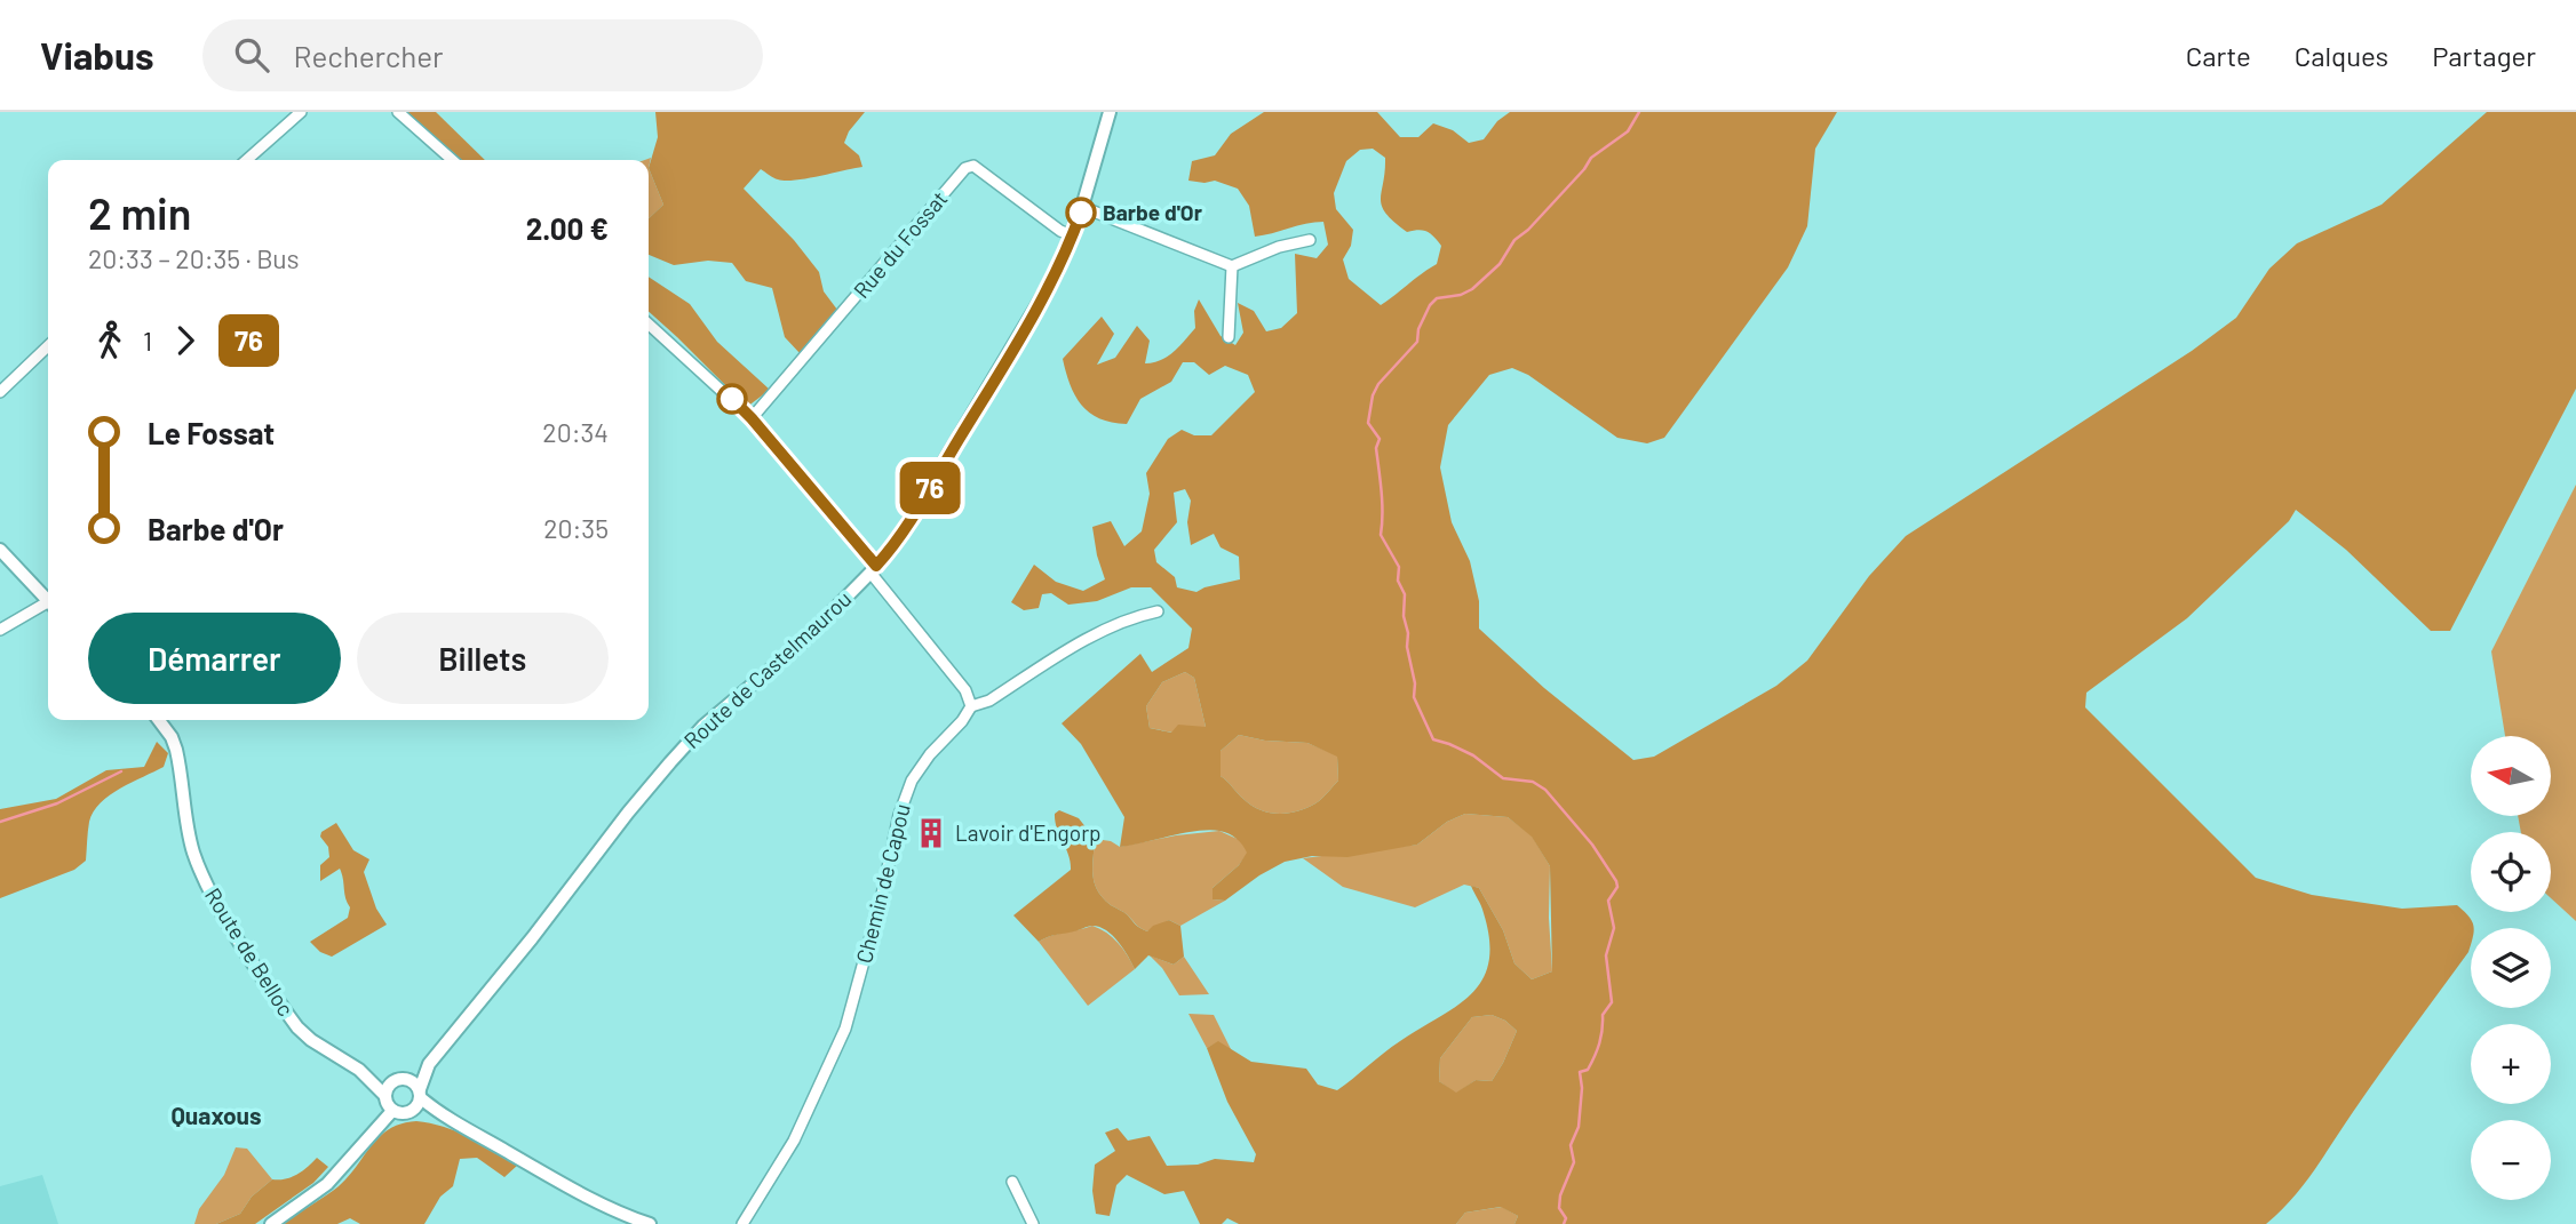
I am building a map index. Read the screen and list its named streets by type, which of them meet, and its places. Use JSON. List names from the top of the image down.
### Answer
{
  "streets": {
    "street": [
      "Rue du Fossat",
      "Route de Castelmaurou",
      "Chemin de Capou",
      "Route de Belloc"
    ]
  },
  "crossings": [
    ["Rue du Fossat", "Route de Castelmaurou"],
    ["Route de Castelmaurou", "Route de Belloc"]
  ],
  "districts": ["Quaxous"],
  "places": {
    "other": ["Barbe d'Or"],
    "building": ["Lavoir d'Engorp"]
  },
  "lines": ["bus line 76"],
  "north": "left",
  "page": {
    "header": "Viabus",
    "search": "Rechercher",
    "nav": ["Carte", "Calques", "Partager"],
    "on_map": "76",
    "heading": ["2 min", "20:33 – 20:35 · Bus", "2.00 €"],
    "legs": ["1", "76"],
    "list": [
      {
        "name": "Le Fossat",
        "value": "20:34"
      },
      {
        "name": "Barbe d'Or",
        "value": "20:35"
      }
    ],
    "buttons": ["Démarrer", "Billets"],
    "map_buttons": ["+", "−"]
  }
}
